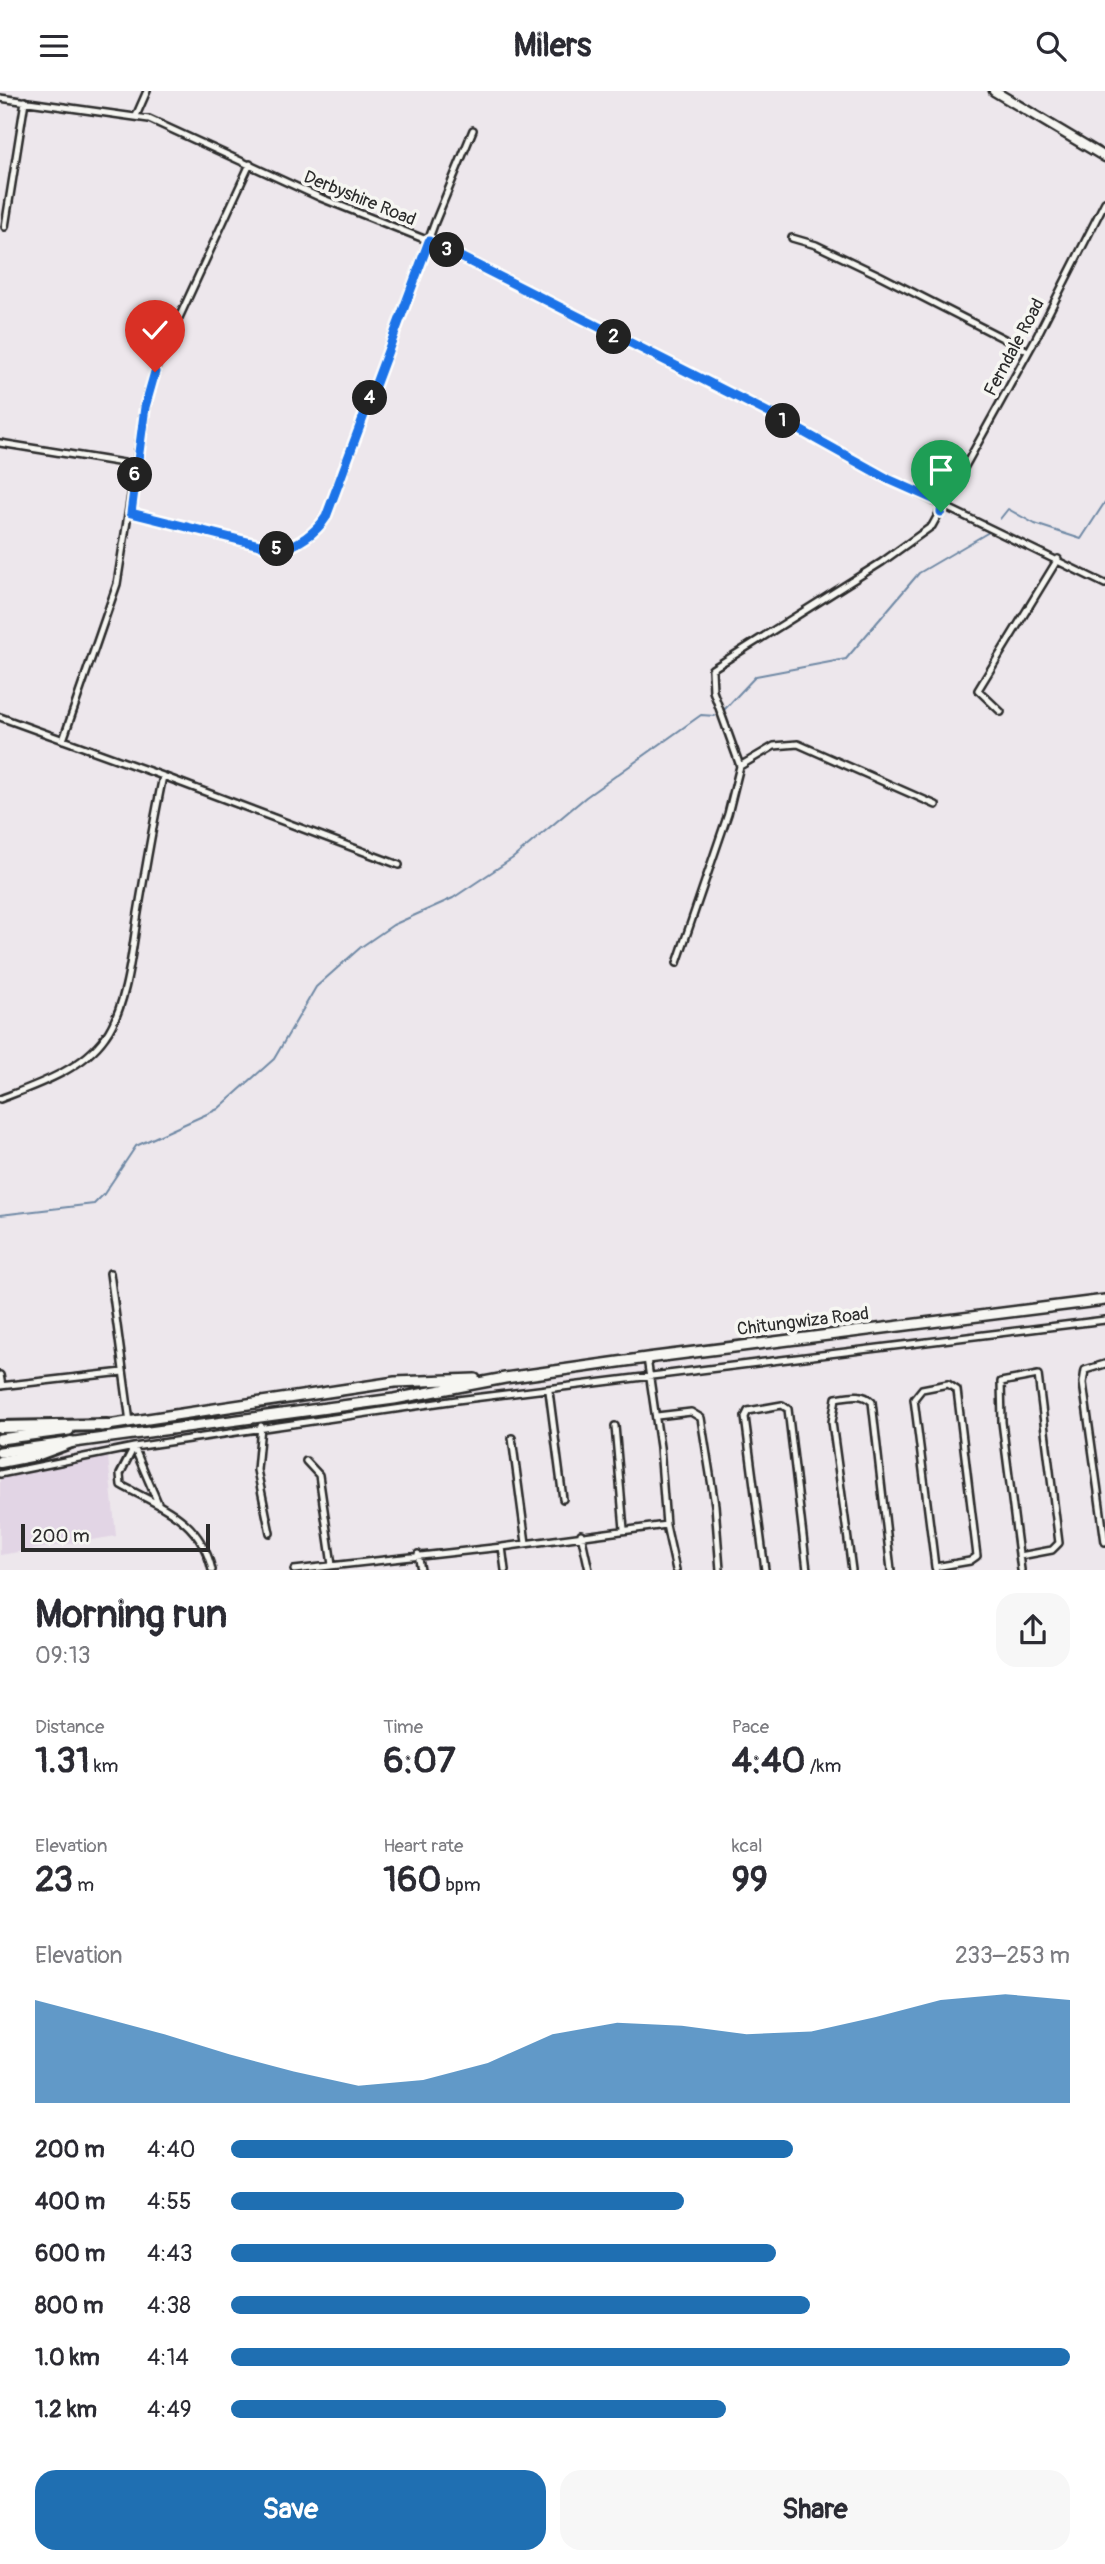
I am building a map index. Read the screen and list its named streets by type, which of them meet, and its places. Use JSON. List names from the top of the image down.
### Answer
{
  "streets": {
    "main road": ["Chitungwiza Road"],
    "street": ["Derbyshire Road", "Ferndale Road"]
  },
  "crossings": [
    ["Derbyshire Road", "Ferndale Road"]
  ],
  "scale_bar": "200 m",
  "page": {
    "header": "Milers",
    "pins": [
      "3",
      "2",
      "4",
      "1",
      "6",
      "5"
    ],
    "scale": "200 m",
    "heading": ["Morning run", "09:13"],
    "stats": [
      ["Distance", "1.31 km"],
      ["Time", "6:07"],
      ["Pace", "4:40 /km"],
      ["Elevation", "23 m"],
      ["Heart rate", "160 bpm"],
      ["kcal", "99"]
    ],
    "chart": ["Elevation", "233–253 m"],
    "list": [
      {
        "name": "200 m",
        "note": "4:40"
      },
      {
        "name": "400 m",
        "note": "4:55"
      },
      {
        "name": "600 m",
        "note": "4:43"
      },
      {
        "name": "800 m",
        "note": "4:38"
      },
      {
        "name": "1.0 km",
        "note": "4:14"
      },
      {
        "name": "1.2 km",
        "note": "4:49"
      }
    ],
    "buttons": ["Save", "Share"]
  }
}
